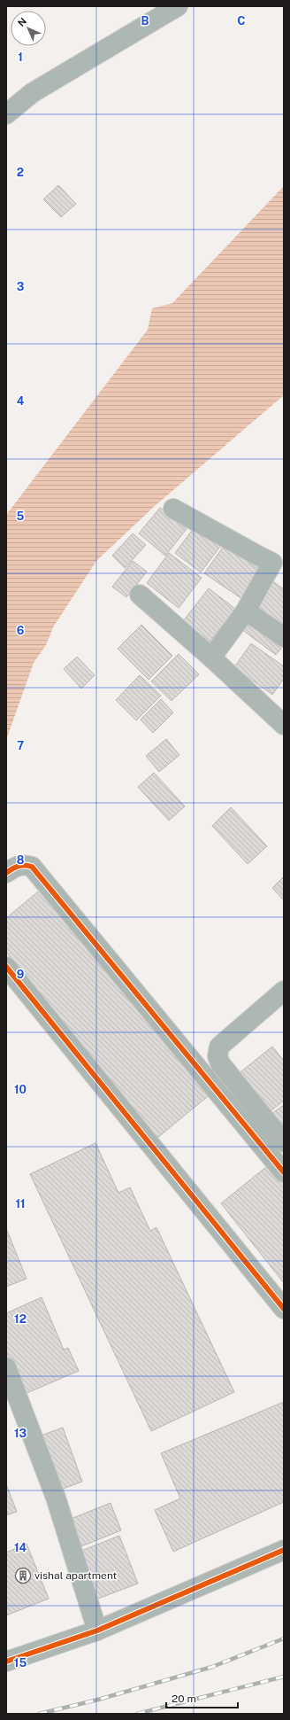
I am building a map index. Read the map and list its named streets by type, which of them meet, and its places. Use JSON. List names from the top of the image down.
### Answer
{
  "places": {
    "building": ["vishal apartment"]
  },
  "scale_bar": "20 m",
  "north": "top left",
  "grid": {
    "columns": ["B", "C"],
    "rows": [
      "1",
      "2",
      "3",
      "4",
      "5",
      "6",
      "7",
      "8",
      "9",
      "10",
      "11",
      "12",
      "13",
      "14",
      "15"
    ]
  }
}
